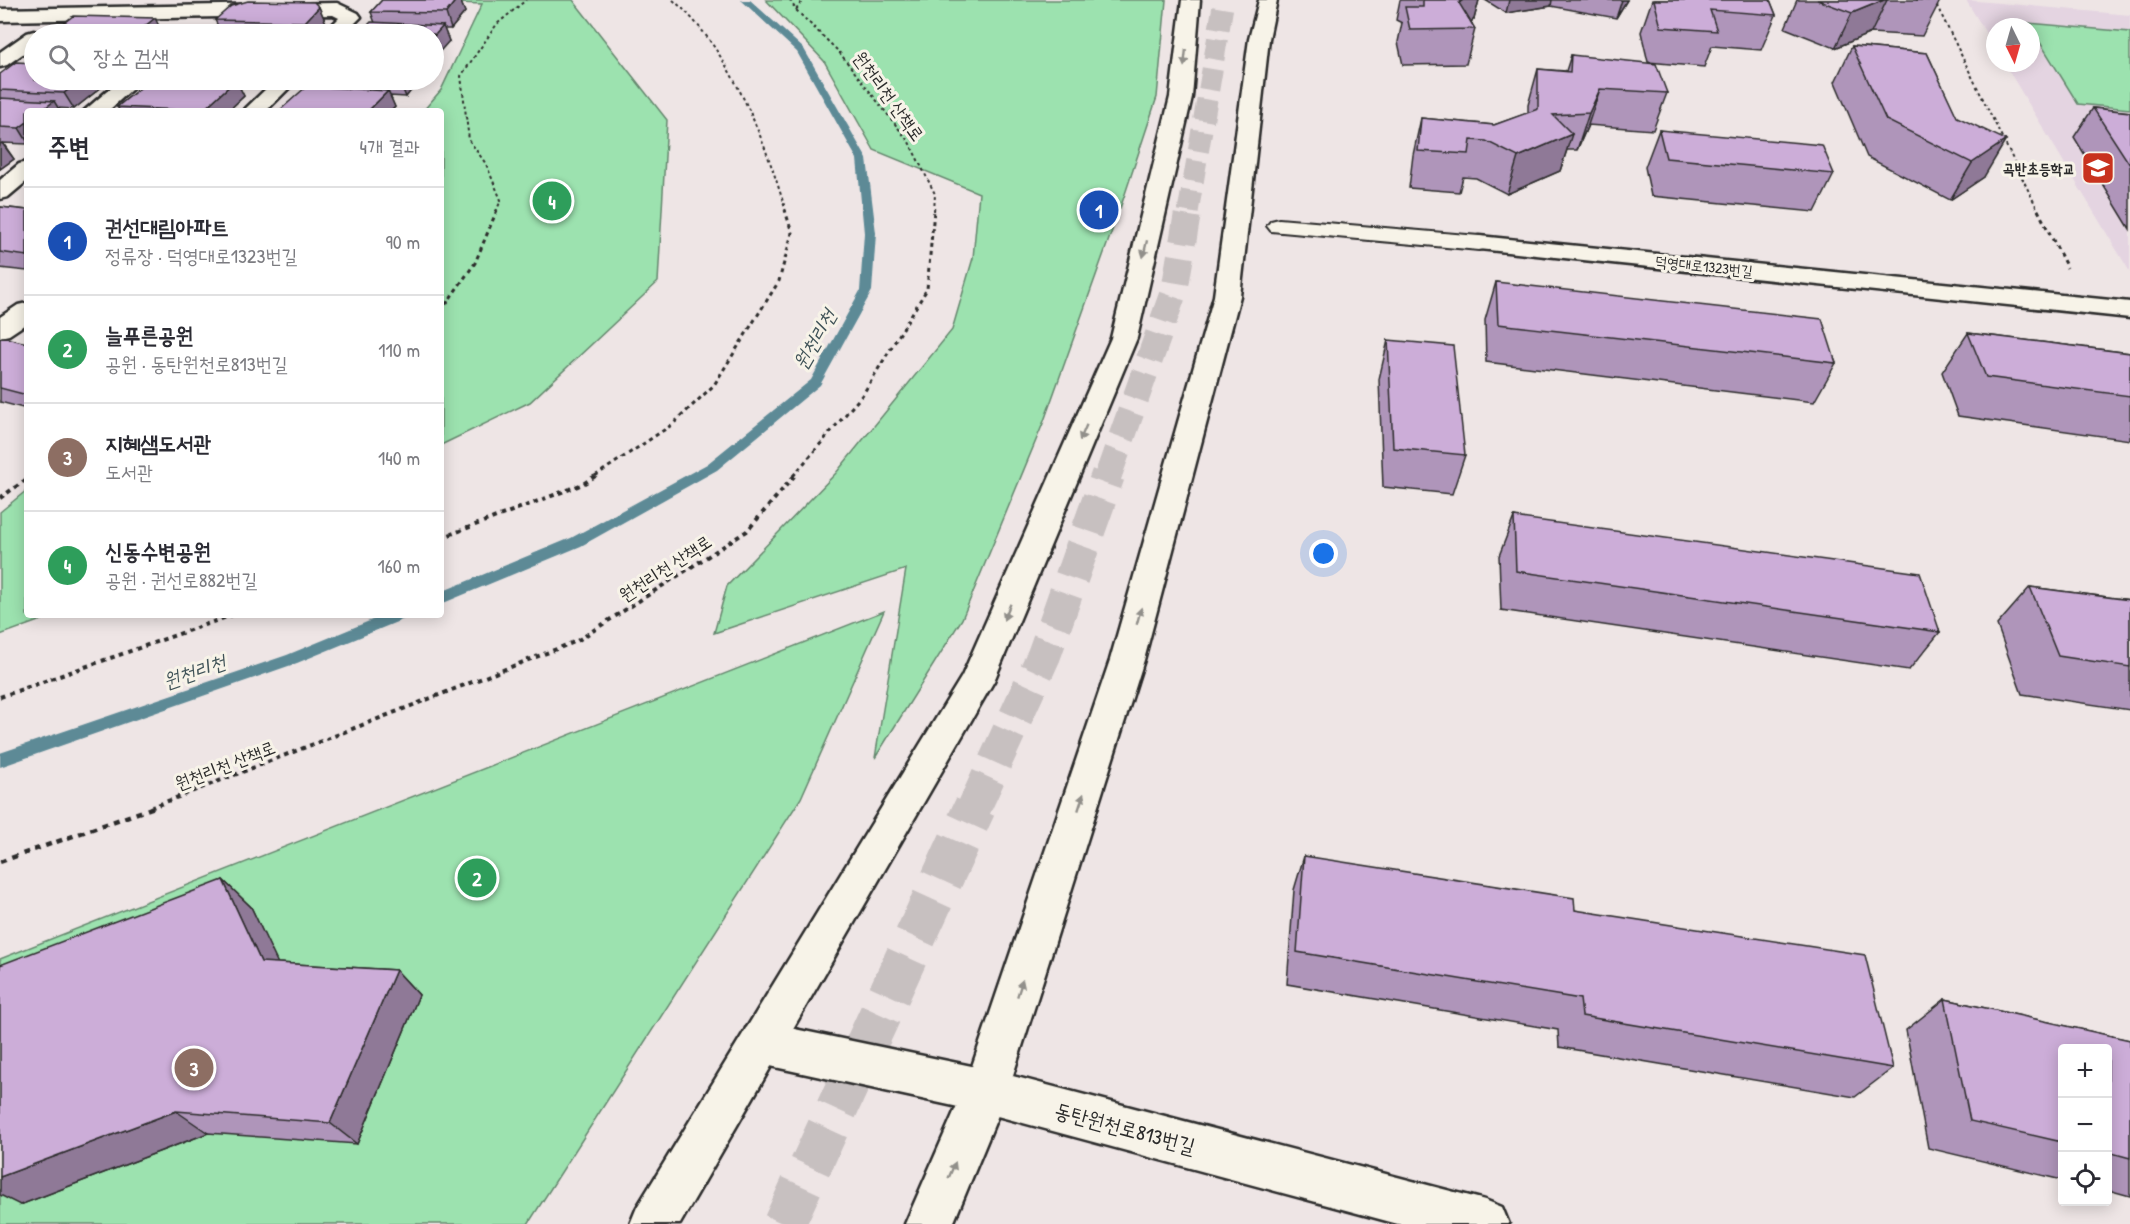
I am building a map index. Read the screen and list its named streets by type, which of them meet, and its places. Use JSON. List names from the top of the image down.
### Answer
{
  "streets": {
    "main road": ["덕영대로1323번길", "동탄원천로813번길"],
    "path": ["원천리천 산책로"]
  },
  "water": ["원천리천"],
  "places": {
    "school or university": ["곡반초등학교"]
  },
  "north": "bottom",
  "page": {
    "search": "장소 검색",
    "heading": ["주변", "4개 결과"],
    "pins": [
      "4",
      "1",
      "2",
      "3"
    ],
    "list": [
      {
        "mark": "1",
        "name": "권선대림아파트",
        "note": "정류장 · 덕영대로1323번길",
        "value": "90 m"
      },
      {
        "mark": "2",
        "name": "늘푸른공원",
        "note": "공원 · 동탄원천로813번길",
        "value": "110 m"
      },
      {
        "mark": "3",
        "name": "지혜샘도서관",
        "note": "도서관",
        "value": "140 m"
      },
      {
        "mark": "4",
        "name": "신동수변공원",
        "note": "공원 · 권선로882번길",
        "value": "160 m"
      }
    ],
    "map_buttons": ["+", "−"]
  }
}
